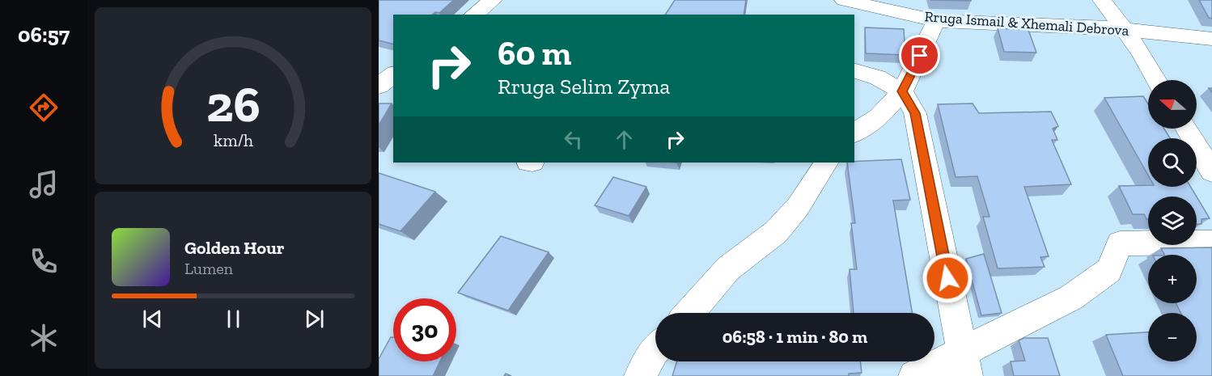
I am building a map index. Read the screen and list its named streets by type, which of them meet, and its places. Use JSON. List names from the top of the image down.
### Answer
{
  "streets": {
    "street": ["Rruga Ismail & Xhemali Debrova"]
  },
  "north": "left",
  "page": {
    "tabs": "06:57",
    "turn": ["60 m", "Rruga Selim Zyma"],
    "map_buttons": ["+", "−"],
    "song": ["Golden Hour", "Lumen"],
    "limit": "30",
    "trip": "06:58 · 1 min · 80 m",
    "gauge": ["26", "km/h"]
  }
}
